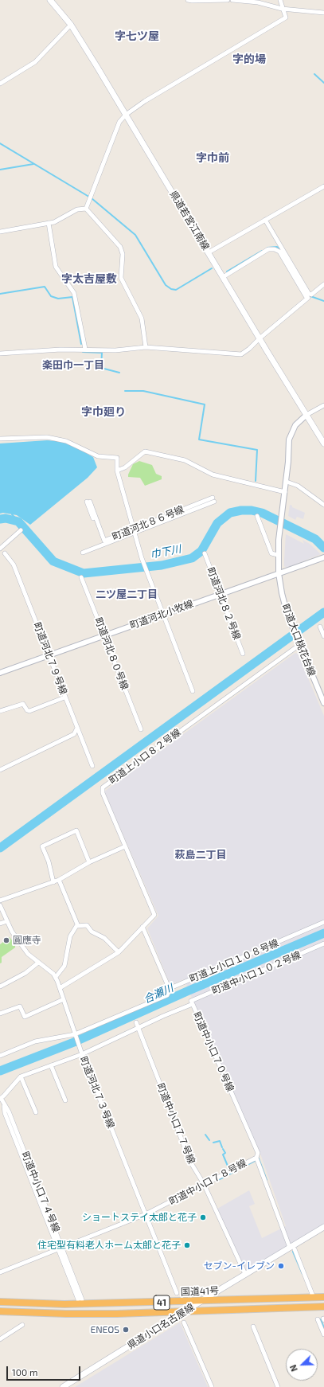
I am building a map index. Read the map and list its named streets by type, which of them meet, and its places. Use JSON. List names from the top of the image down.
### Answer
{
  "streets": {
    "highway": ["国道41号", "41"],
    "main road": ["県道若宮江南線", "県道小口名古屋線"],
    "street": [
      "町道河北８６号線",
      "町道河北８２号線",
      "町道河北小牧線",
      "町道大口桃花台線",
      "町道河北８０号線",
      "町道河北７９号線",
      "町道上小口８２号線",
      "町道上小口１０８号線",
      "町道中小口１０２号線",
      "町道中小口７０号線",
      "町道河北７３号線",
      "町道中小口７７号線",
      "町道中小口７８号線",
      "町道中小口７４号線"
    ]
  },
  "crossings": [
    ["県道若宮江南線", "町道大口桃花台線"],
    ["町道河北８２号線", "町道河北小牧線"],
    ["町道河北小牧線", "町道大口桃花台線"],
    ["町道河北小牧線", "町道河北８０号線"],
    ["町道河北小牧線", "町道河北７９号線"],
    ["町道大口桃花台線", "町道上小口８２号線"],
    ["町道中小口１０２号線", "町道中小口７０号線"],
    ["町道中小口７０号線", "町道河北７３号線"],
    ["町道中小口７０号線", "町道中小口７７号線"],
    ["町道中小口７０号線", "町道中小口７８号線"],
    ["町道中小口７０号線", "町道中小口７４号線"],
    ["町道中小口７０号線", "国道41号"],
    ["町道中小口７０号線", "県道小口名古屋線"],
    ["町道河北７３号線", "町道中小口７８号線"],
    ["町道中小口７７号線", "町道中小口７８号線"],
    ["町道中小口７７号線", "県道小口名古屋線"],
    ["町道中小口７８号線", "町道中小口７４号線"],
    ["国道41号", "県道小口名古屋線"]
  ],
  "districts": [
    "字七ツ屋",
    "字的場",
    "字巾前",
    "字太吉屋敷",
    "楽田巾一丁目",
    "字巾廻り",
    "二ツ屋二丁目",
    "萩島二丁目"
  ],
  "water": ["巾下川", "合瀬川"],
  "places": [
    "圓應寺",
    "ショートステイ太郎と花子",
    "住宅型有料老人ホーム太郎と花子",
    "セブン-イレブン",
    "ENEOS"
  ],
  "scale_bar": "100 m",
  "north": "bottom left"
}
